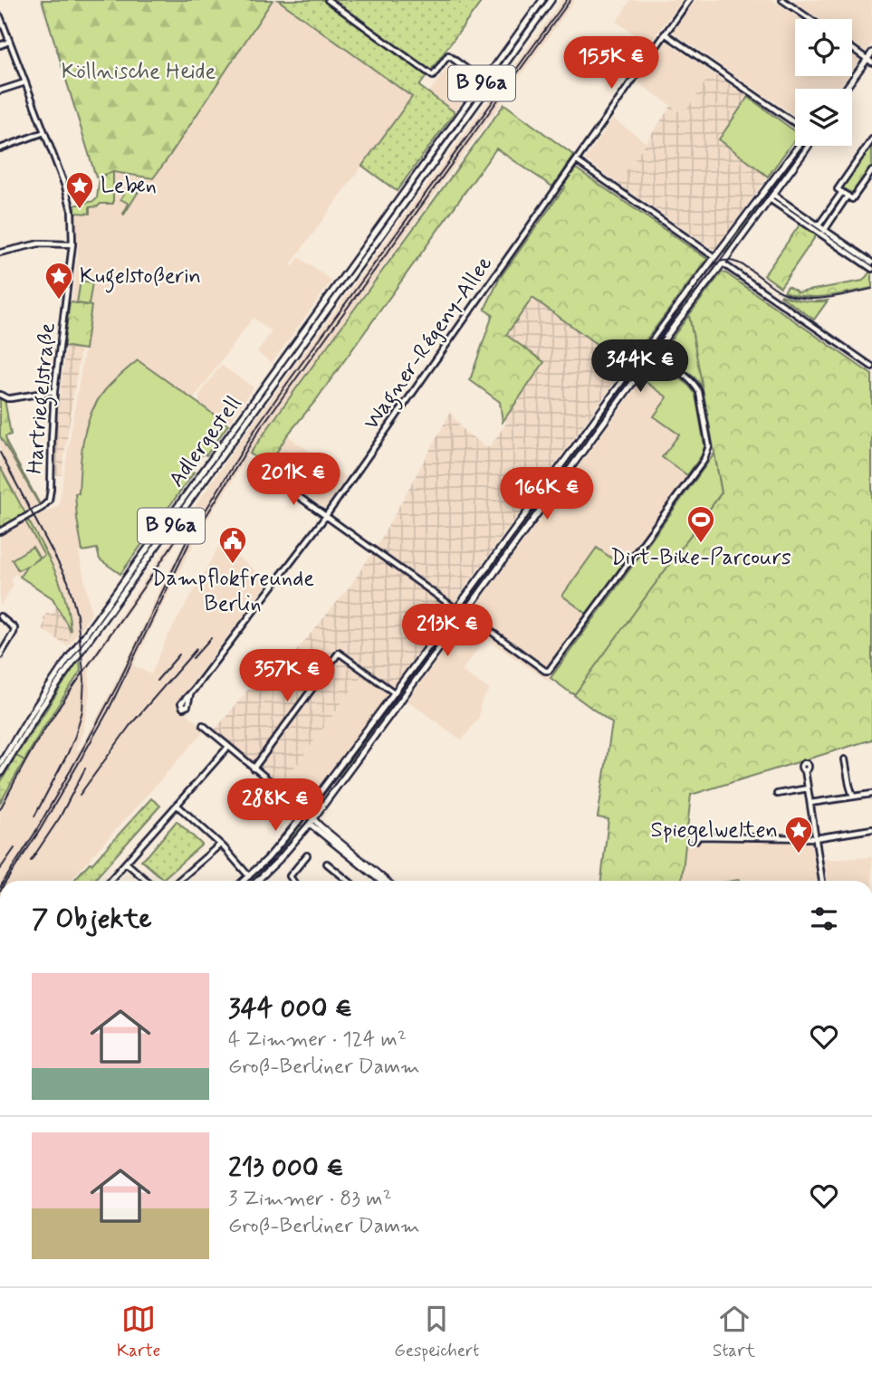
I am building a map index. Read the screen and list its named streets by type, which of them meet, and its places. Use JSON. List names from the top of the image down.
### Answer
{
  "streets": {
    "main road": ["B 96a", "Adlergestell"],
    "street": ["Wagner-Régeny-Allee", "Hartriegelstraße"]
  },
  "crossings": [
    ["B 96a", "Adlergestell"]
  ],
  "parks": ["Köllnische Heide"],
  "places": {
    "place": ["Leben", "Kugelstoßerin", "Spiegelwelten"],
    "sports": ["Dirt-Bike-Parcours"],
    "public building": ["Dampflokfreunde Berlin"]
  },
  "page": {
    "price": [
      "155K €",
      "344K €",
      "201K €",
      "166K €",
      "213K €",
      "357K €",
      "288K €"
    ],
    "heading": "7 Objekte",
    "list": [
      {
        "name": "344 000 €",
        "note": "4 Zimmer · 124 m² · Groß-Berliner Damm"
      },
      {
        "name": "213 000 €",
        "note": "3 Zimmer · 83 m² · Groß-Berliner Damm"
      }
    ],
    "tabs": ["Karte", "Gespeichert", "Start"]
  }
}
